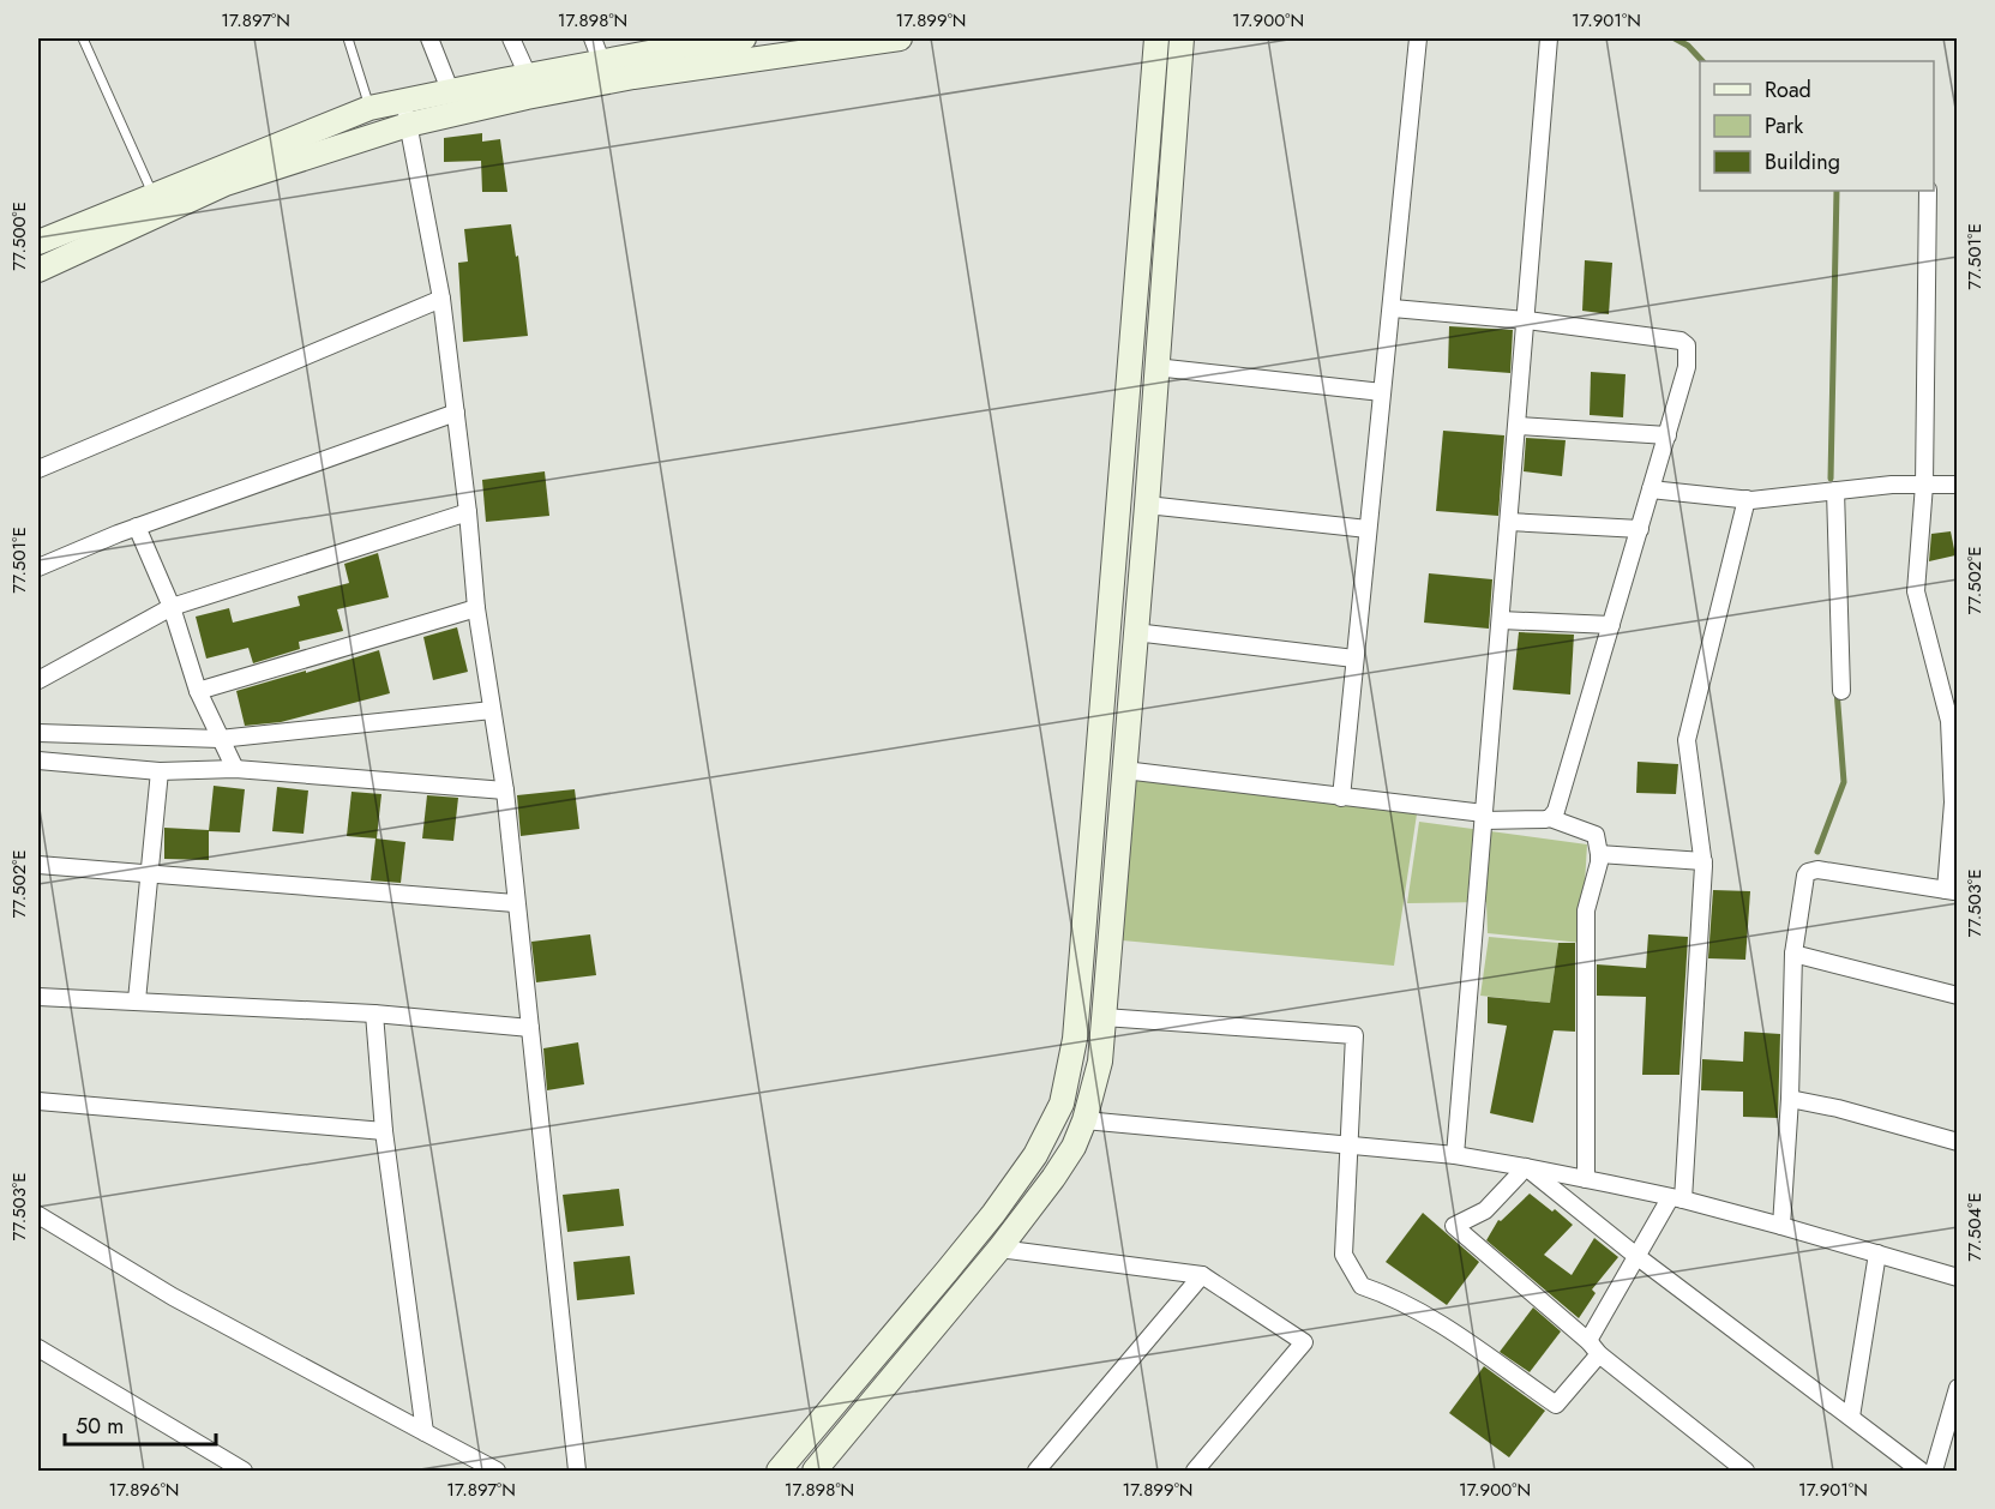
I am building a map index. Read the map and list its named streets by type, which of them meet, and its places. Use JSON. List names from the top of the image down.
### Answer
{
  "legend": ["Road", "Park", "Building"],
  "scale_bar": "50 m",
  "coordinates": [
    "17.897°N",
    "17.898°N",
    "17.899°N",
    "17.900°N",
    "17.901°N",
    "77.500°E",
    "77.501°E",
    "77.502°E",
    "77.503°E",
    "77.504°E",
    "17.896°N"
  ]
}
